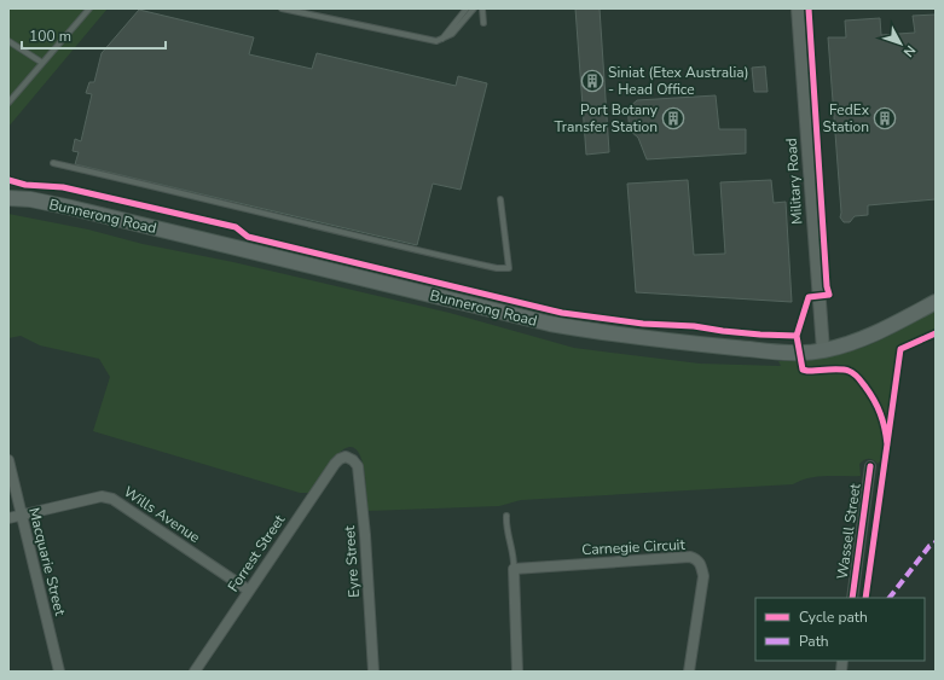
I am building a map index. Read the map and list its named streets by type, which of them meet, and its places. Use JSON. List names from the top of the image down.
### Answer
{
  "streets": {
    "main road": ["Bunnerong Road"],
    "street": [
      "Military Road",
      "Wills Avenue",
      "Wassell Street",
      "Carnegie Circuit",
      "Forrest Street",
      "Macquarie Street",
      "Eyre Street"
    ]
  },
  "crossings": [
    ["Military Road", "Bunnerong Road"],
    ["Wills Avenue", "Forrest Street"],
    ["Wills Avenue", "Macquarie Street"],
    ["Forrest Street", "Eyre Street"]
  ],
  "places": {
    "building": ["Siniat (Etex Australia) - Head Office", "Port Botany Transfer Station", "FedEx Station"]
  },
  "legend": ["Cycle path", "Path"],
  "scale_bar": "100 m",
  "north": "bottom right"
}
